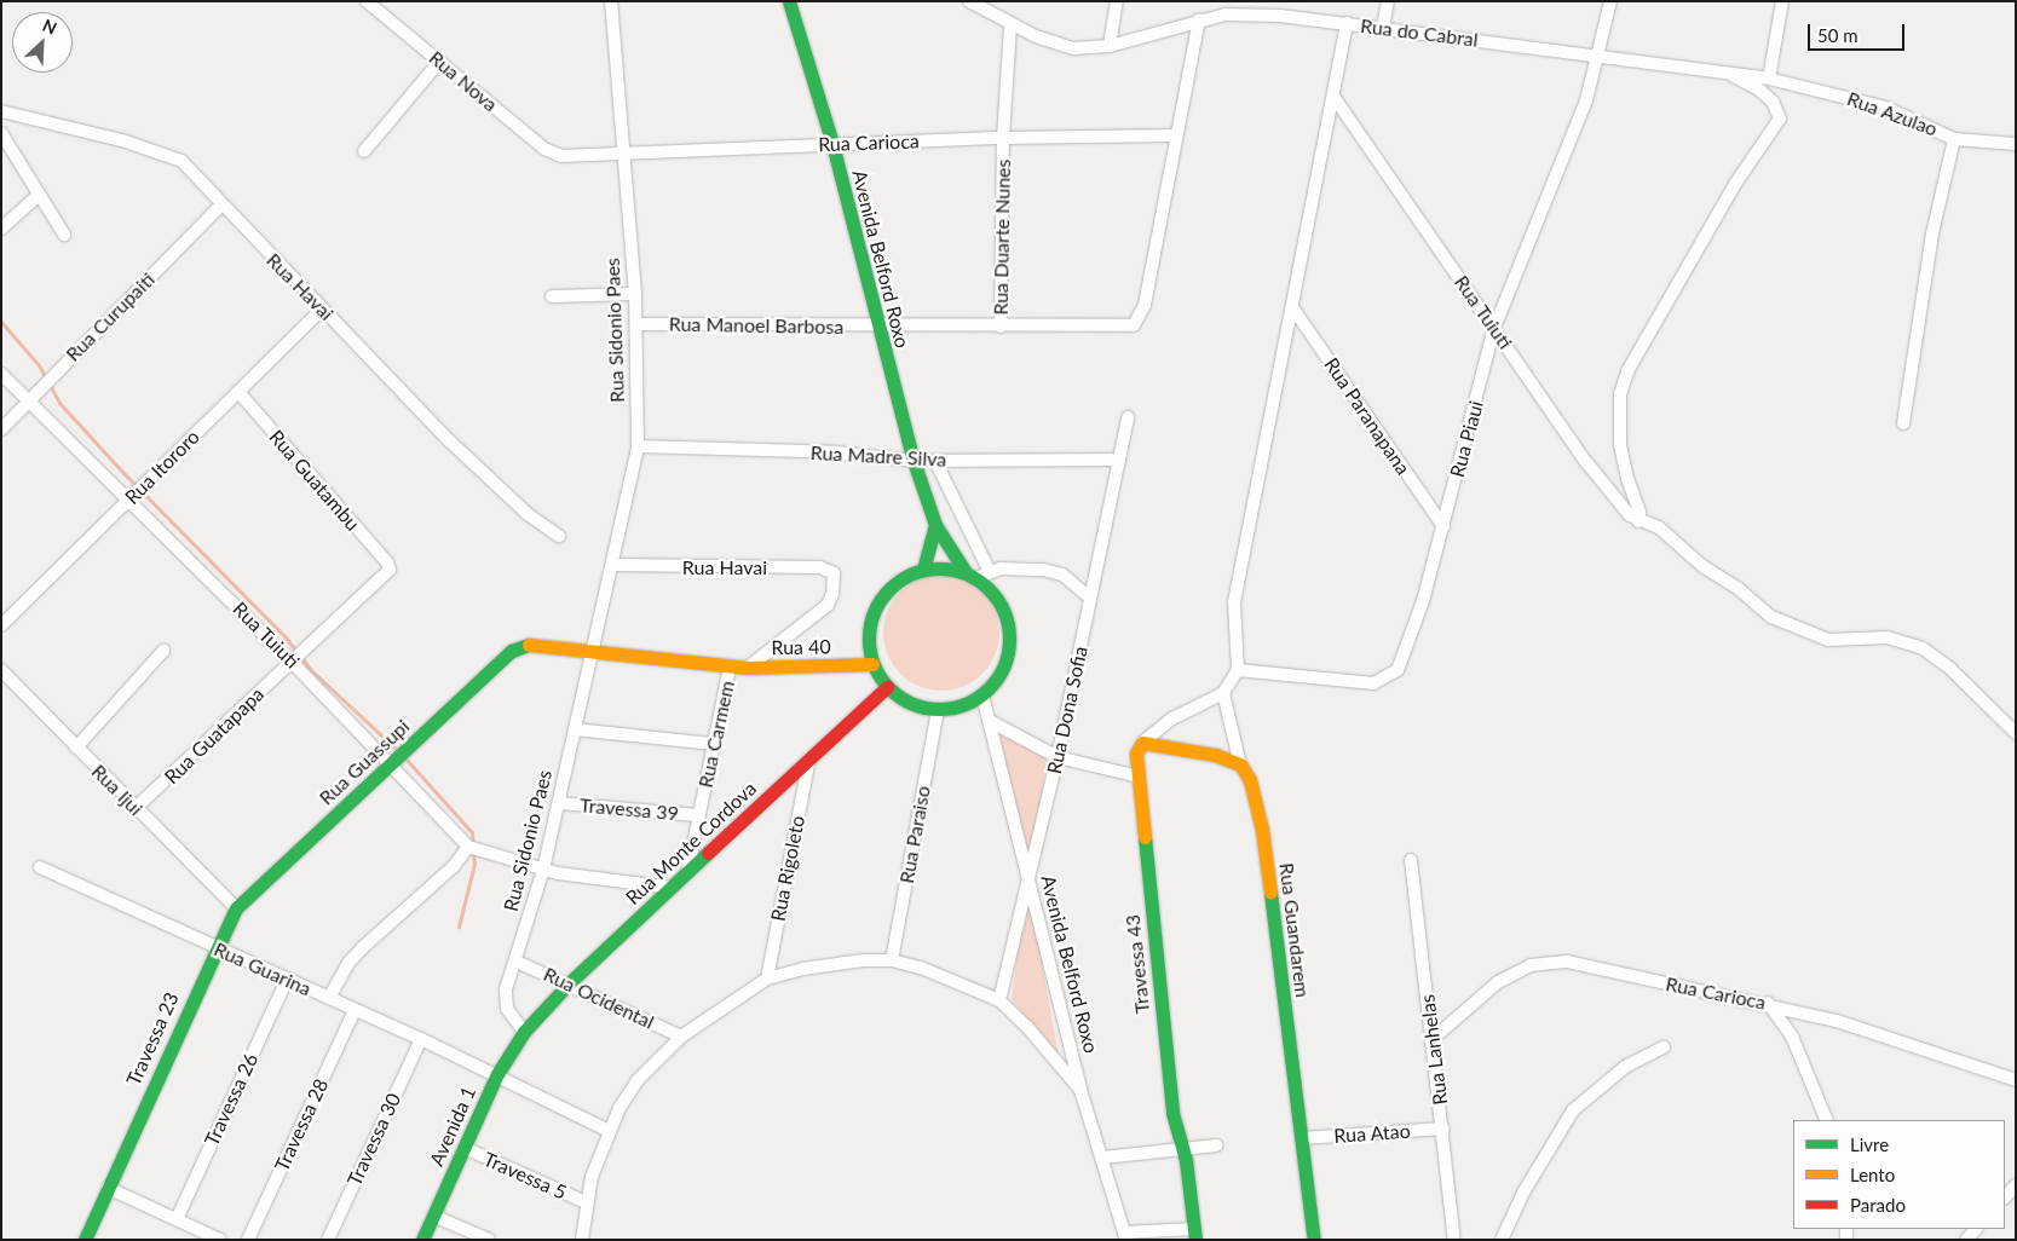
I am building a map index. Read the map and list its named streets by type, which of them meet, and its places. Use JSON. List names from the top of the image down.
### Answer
{
  "streets": {
    "street": [
      "Rua do Cabral",
      "Rua Nova",
      "Rua Azulao",
      "Rua Carioca",
      "Rua Duarte Nunes",
      "Avenida Belford Roxo",
      "Rua Havai",
      "Rua Tuiuti",
      "Rua Curupaiti",
      "Rua Manoel Barbosa",
      "Rua Sidonio Paes",
      "Rua Paranapana",
      "Rua Piaui",
      "Rua Madre Silva",
      "Rua Itororo",
      "Rua Guatambu",
      "Rua 40",
      "Rua Dona Sofia",
      "Rua Carmem",
      "Rua Guatapapa",
      "Rua Guassupi",
      "Rua Ijui",
      "Travessa 39",
      "Rua Paraiso",
      "Rua Monte Cordova",
      "Rua Rigoleto",
      "Rua Guandarem",
      "Travessa 43",
      "Rua Guarina",
      "Rua Ocidental",
      "Travessa 23",
      "Rua Lanhelas",
      "Travessa 26",
      "Travessa 28",
      "Avenida 1",
      "Rua Atao",
      "Travessa 30",
      "Travessa 5"
    ]
  },
  "crossings": [
    ["Rua do Cabral", "Rua Azulao"],
    ["Rua do Cabral", "Rua Duarte Nunes"],
    ["Rua do Cabral", "Rua Piaui"],
    ["Rua Nova", "Rua Carioca"],
    ["Rua Carioca", "Rua Duarte Nunes"],
    ["Rua Carioca", "Avenida Belford Roxo"],
    ["Rua Carioca", "Rua Sidonio Paes"],
    ["Rua Carioca", "Rua Lanhelas"],
    ["Rua Duarte Nunes", "Avenida Belford Roxo"],
    ["Rua Duarte Nunes", "Rua Manoel Barbosa"],
    ["Avenida Belford Roxo", "Rua Manoel Barbosa"],
    ["Avenida Belford Roxo", "Rua Madre Silva"],
    ["Avenida Belford Roxo", "Rua 40"],
    ["Avenida Belford Roxo", "Rua Dona Sofia"],
    ["Avenida Belford Roxo", "Rua Paraiso"],
    ["Avenida Belford Roxo", "Rua Monte Cordova"],
    ["Rua Havai", "Rua Curupaiti"],
    ["Rua Havai", "Rua Sidonio Paes"],
    ["Rua Havai", "Rua Itororo"],
    ["Rua Havai", "Rua 40"],
    ["Rua Tuiuti", "Rua Curupaiti"],
    ["Rua Tuiuti", "Rua Piaui"],
    ["Rua Tuiuti", "Rua Itororo"],
    ["Rua Tuiuti", "Rua Guatapapa"],
    ["Rua Tuiuti", "Rua Guassupi"],
    ["Rua Tuiuti", "Rua Guarina"],
    ["Rua Manoel Barbosa", "Rua Sidonio Paes"],
    ["Rua Sidonio Paes", "Rua Madre Silva"],
    ["Rua Sidonio Paes", "Rua Guassupi"],
    ["Rua Sidonio Paes", "Travessa 39"],
    ["Rua Sidonio Paes", "Rua Monte Cordova"],
    ["Rua Sidonio Paes", "Rua Ocidental"],
    ["Rua Sidonio Paes", "Avenida 1"],
    ["Rua Paranapana", "Rua Piaui"],
    ["Rua Madre Silva", "Rua Dona Sofia"],
    ["Rua Itororo", "Rua Guatambu"],
    ["Rua Guatambu", "Rua Guatapapa"],
    ["Rua 40", "Rua Carmem"],
    ["Rua 40", "Rua Paraiso"],
    ["Rua 40", "Rua Monte Cordova"],
    ["Rua Carmem", "Travessa 39"],
    ["Rua Carmem", "Rua Monte Cordova"],
    ["Rua Guatapapa", "Rua Ijui"],
    ["Rua Guassupi", "Rua Ijui"],
    ["Rua Guassupi", "Travessa 23"],
    ["Rua Ijui", "Travessa 23"],
    ["Rua Paraiso", "Rua Monte Cordova"],
    ["Rua Monte Cordova", "Rua Rigoleto"],
    ["Rua Monte Cordova", "Rua Ocidental"],
    ["Rua Monte Cordova", "Avenida 1"],
    ["Rua Guandarem", "Rua Atao"],
    ["Rua Guarina", "Travessa 23"],
    ["Rua Guarina", "Travessa 26"],
    ["Rua Lanhelas", "Rua Atao"],
    ["Avenida 1", "Travessa 5"]
  ],
  "legend": ["Livre", "Lento", "Parado"],
  "scale_bar": "50 m",
  "north": "top right"
}
